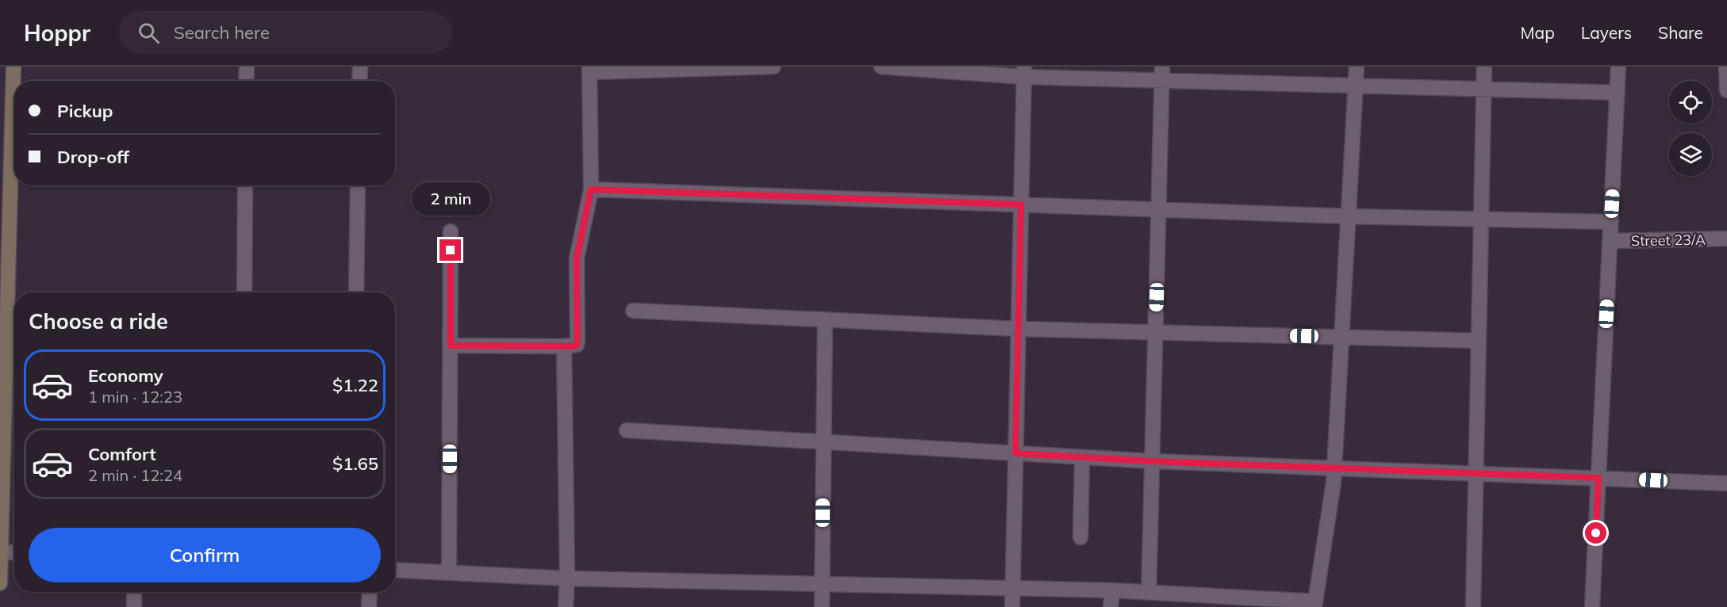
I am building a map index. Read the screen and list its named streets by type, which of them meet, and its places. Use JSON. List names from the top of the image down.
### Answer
{
  "streets": {
    "street": ["Street 23/A"]
  },
  "page": {
    "header": "Hoppr",
    "search": "Search here",
    "nav": ["Map", "Layers", "Share"],
    "banner": ["Pickup", "Drop-off"],
    "bubble": "2 min",
    "heading": "Choose a ride",
    "list": [
      {
        "name": "Economy",
        "note": "1 min · 12:23",
        "value": "$1.22"
      },
      {
        "name": "Comfort",
        "note": "2 min · 12:24",
        "value": "$1.65"
      }
    ],
    "buttons": "Confirm"
  }
}
